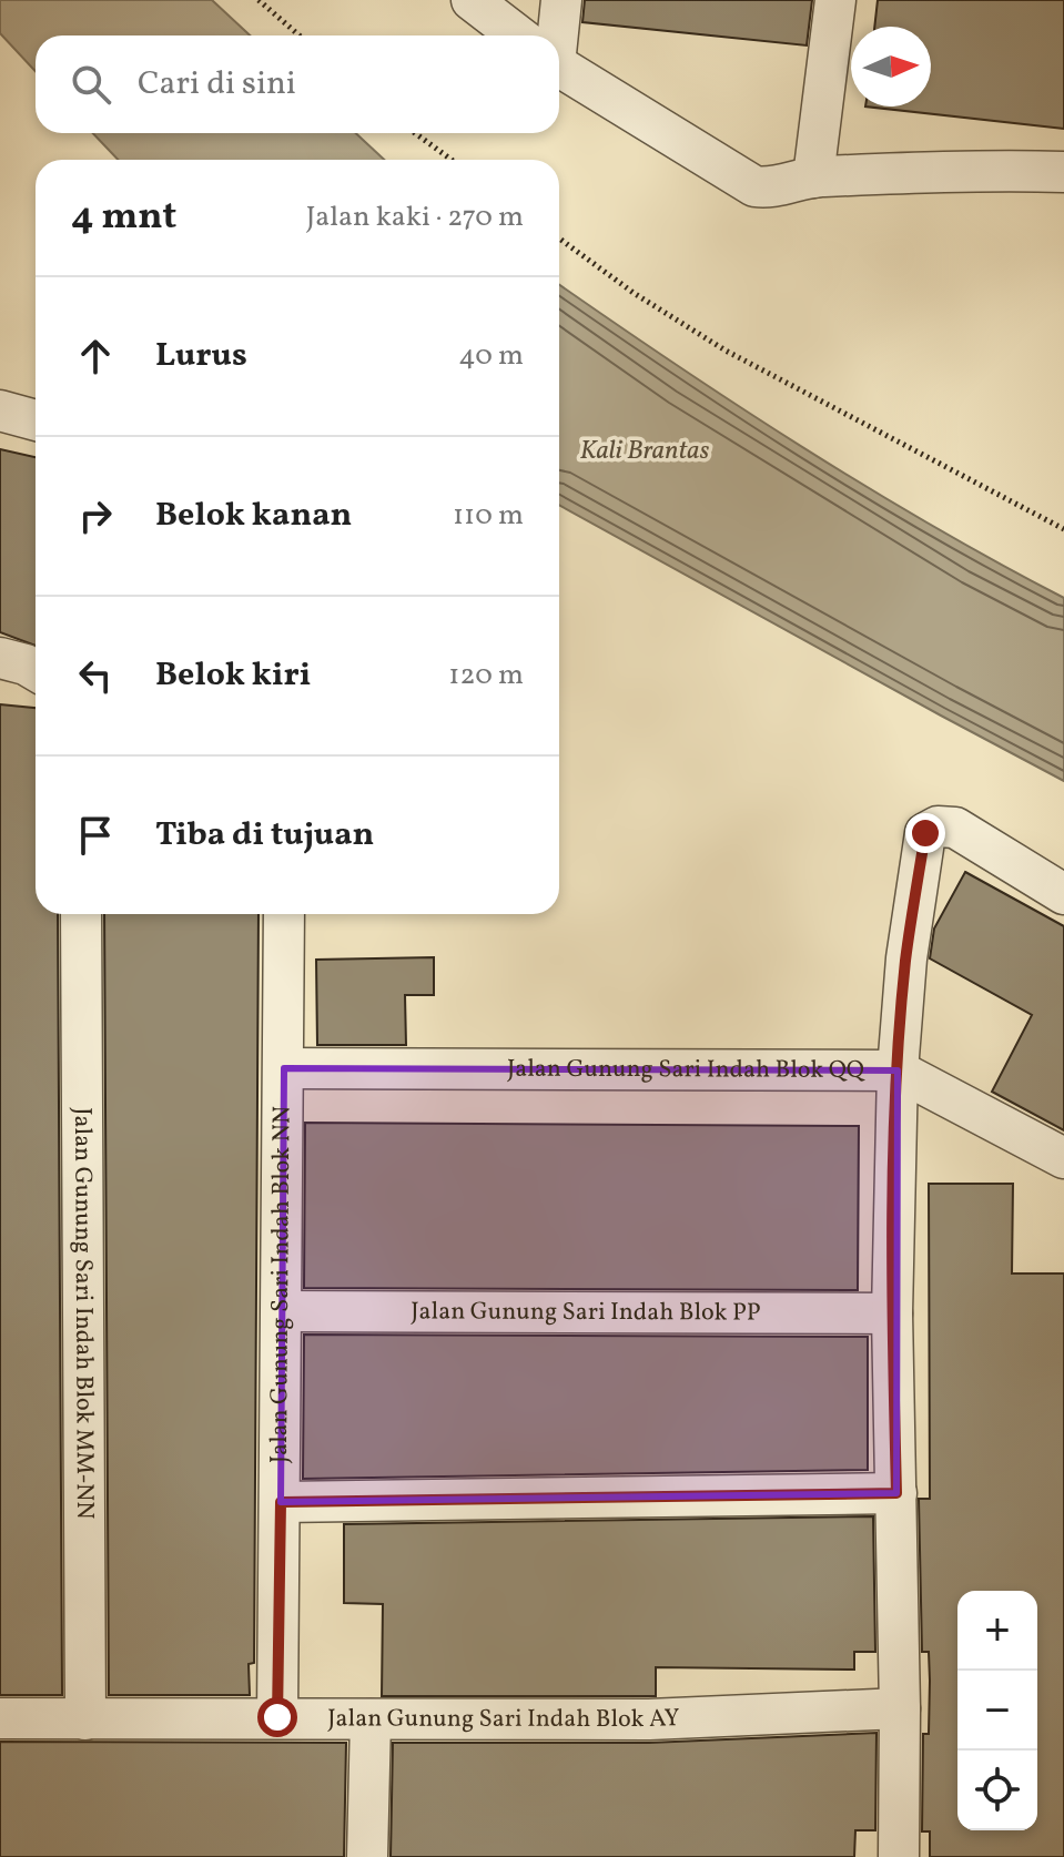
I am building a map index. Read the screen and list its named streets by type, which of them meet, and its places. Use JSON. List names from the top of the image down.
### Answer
{
  "streets": {
    "street": [
      "Jalan Gunung Sari Indah Blok QQ",
      "Jalan Gunung Sari Indah Blok NN",
      "Jalan Gunung Sari Indah Blok MM-NN",
      "Jalan Gunung Sari Indah Blok PP",
      "Jalan Gunung Sari Indah Blok AY"
    ]
  },
  "crossings": [
    ["Jalan Gunung Sari Indah Blok QQ", "Jalan Gunung Sari Indah Blok NN"],
    ["Jalan Gunung Sari Indah Blok NN", "Jalan Gunung Sari Indah Blok PP"],
    ["Jalan Gunung Sari Indah Blok NN", "Jalan Gunung Sari Indah Blok AY"],
    ["Jalan Gunung Sari Indah Blok MM-NN", "Jalan Gunung Sari Indah Blok AY"]
  ],
  "water": ["Kali Brantas"],
  "north": "right",
  "page": {
    "search": "Cari di sini",
    "heading": ["4 mnt", "Jalan kaki · 270 m"],
    "list": [
      ["Lurus", "40 m"],
      ["Belok kanan", "110 m"],
      ["Belok kiri", "120 m"],
      "Tiba di tujuan"
    ],
    "map_buttons": ["+", "−"]
  }
}
